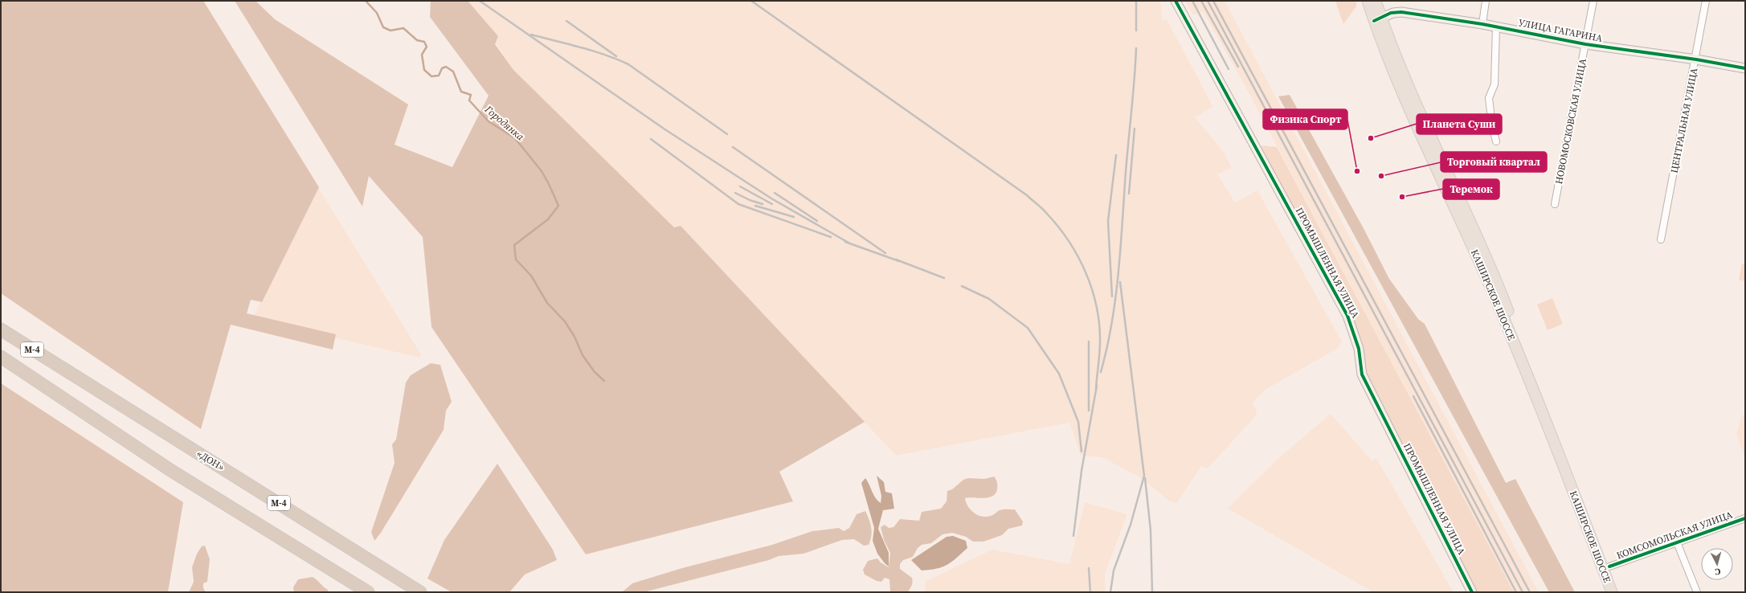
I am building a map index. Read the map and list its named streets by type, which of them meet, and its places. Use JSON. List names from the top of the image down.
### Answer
{
  "streets": {
    "highway": ["М-4", "«ДОН»"],
    "main road": ["КАШИРСКОЕ ШОССЕ"],
    "street": [
      "УЛИЦА ГАГАРИНА",
      "ЦЕНТРАЛЬНАЯ УЛИЦА",
      "НОВОМОСКОВСКАЯ УЛИЦА",
      "ПРОМЫШЛЕННАЯ УЛИЦА",
      "КОМСОМОЛЬСКАЯ УЛИЦА"
    ]
  },
  "crossings": [
    ["УЛИЦА ГАГАРИНА", "ЦЕНТРАЛЬНАЯ УЛИЦА"],
    ["УЛИЦА ГАГАРИНА", "НОВОМОСКОВСКАЯ УЛИЦА"],
    ["УЛИЦА ГАГАРИНА", "КАШИРСКОЕ ШОССЕ"],
    ["КАШИРСКОЕ ШОССЕ", "КОМСОМОЛЬСКАЯ УЛИЦА"]
  ],
  "water": ["Городянка"],
  "places": [
    "Планета Суши",
    "Физика Спорт",
    "Торговый квартал",
    "Теремок"
  ],
  "north": "bottom"
}
